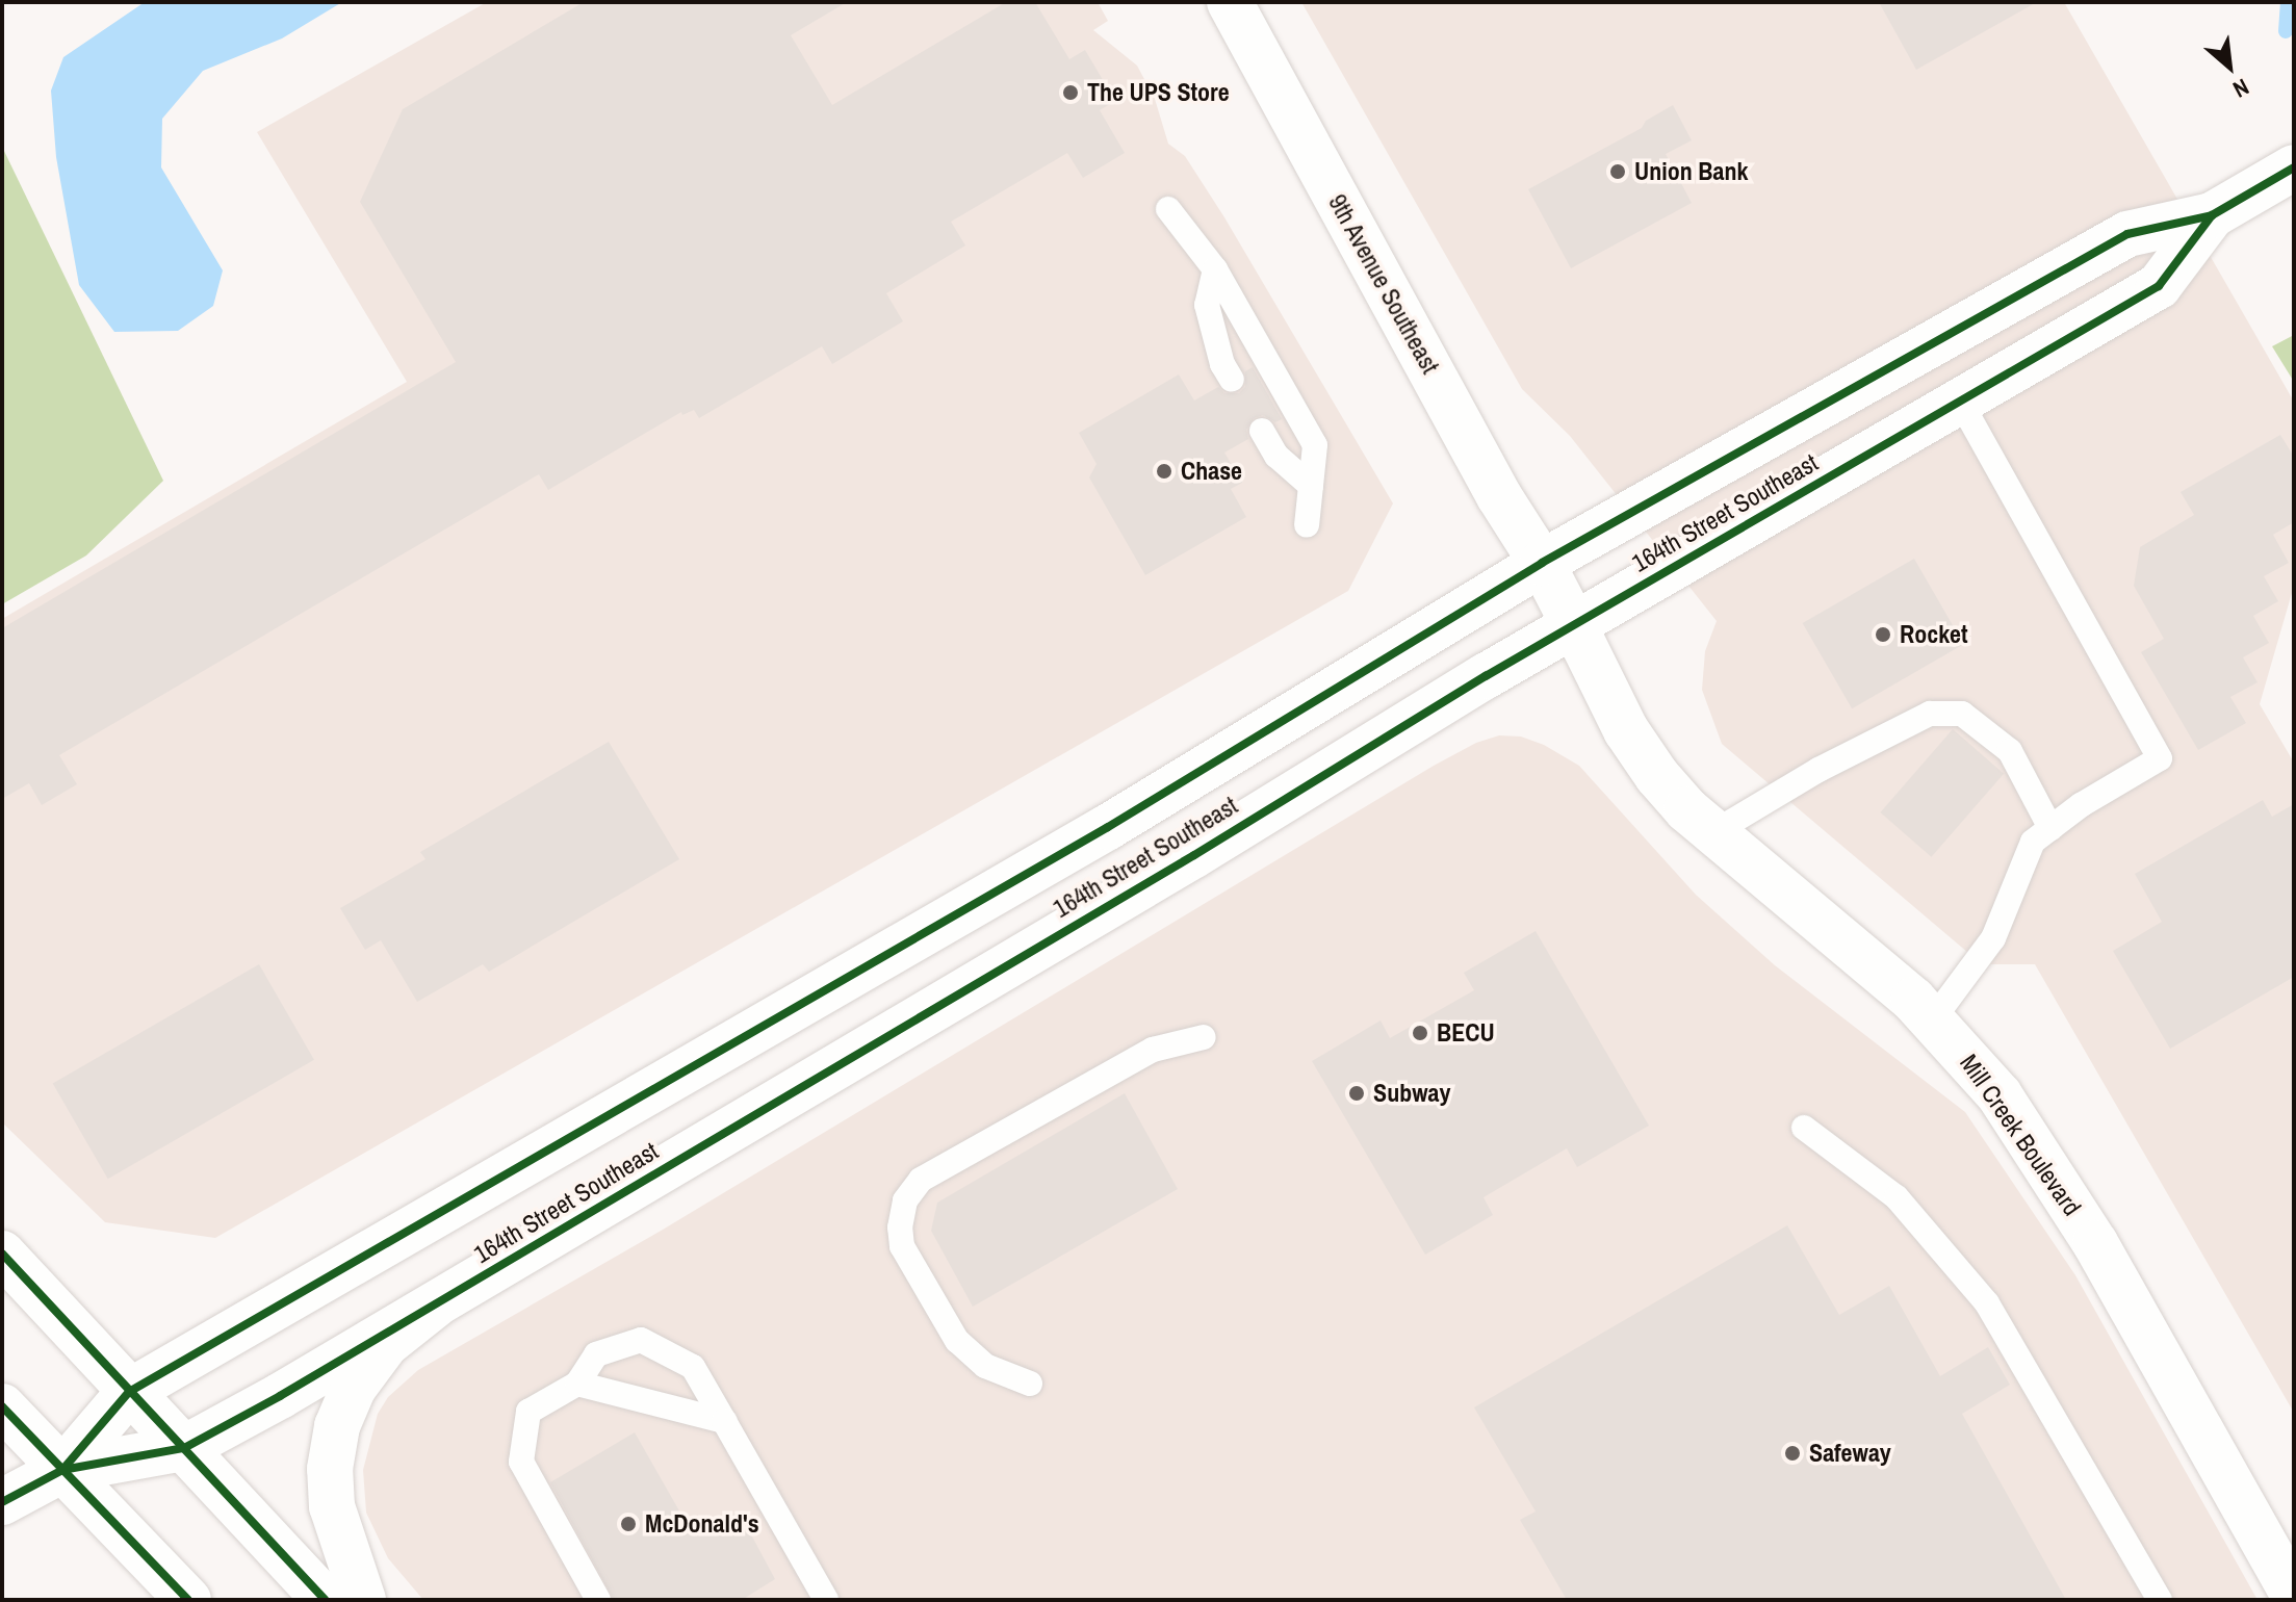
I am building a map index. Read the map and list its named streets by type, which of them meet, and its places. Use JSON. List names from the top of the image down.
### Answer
{
  "streets": {
    "main road": ["9th Avenue Southeast", "164th Street Southeast", "Mill Creek Boulevard"]
  },
  "crossings": [
    ["9th Avenue Southeast", "164th Street Southeast"],
    ["9th Avenue Southeast", "Mill Creek Boulevard"],
    ["164th Street Southeast", "Mill Creek Boulevard"]
  ],
  "places": [
    "The UPS Store",
    "Union Bank",
    "Chase",
    "Rocket",
    "BECU",
    "Subway",
    "Safeway",
    "McDonald's"
  ],
  "north": "bottom right"
}
